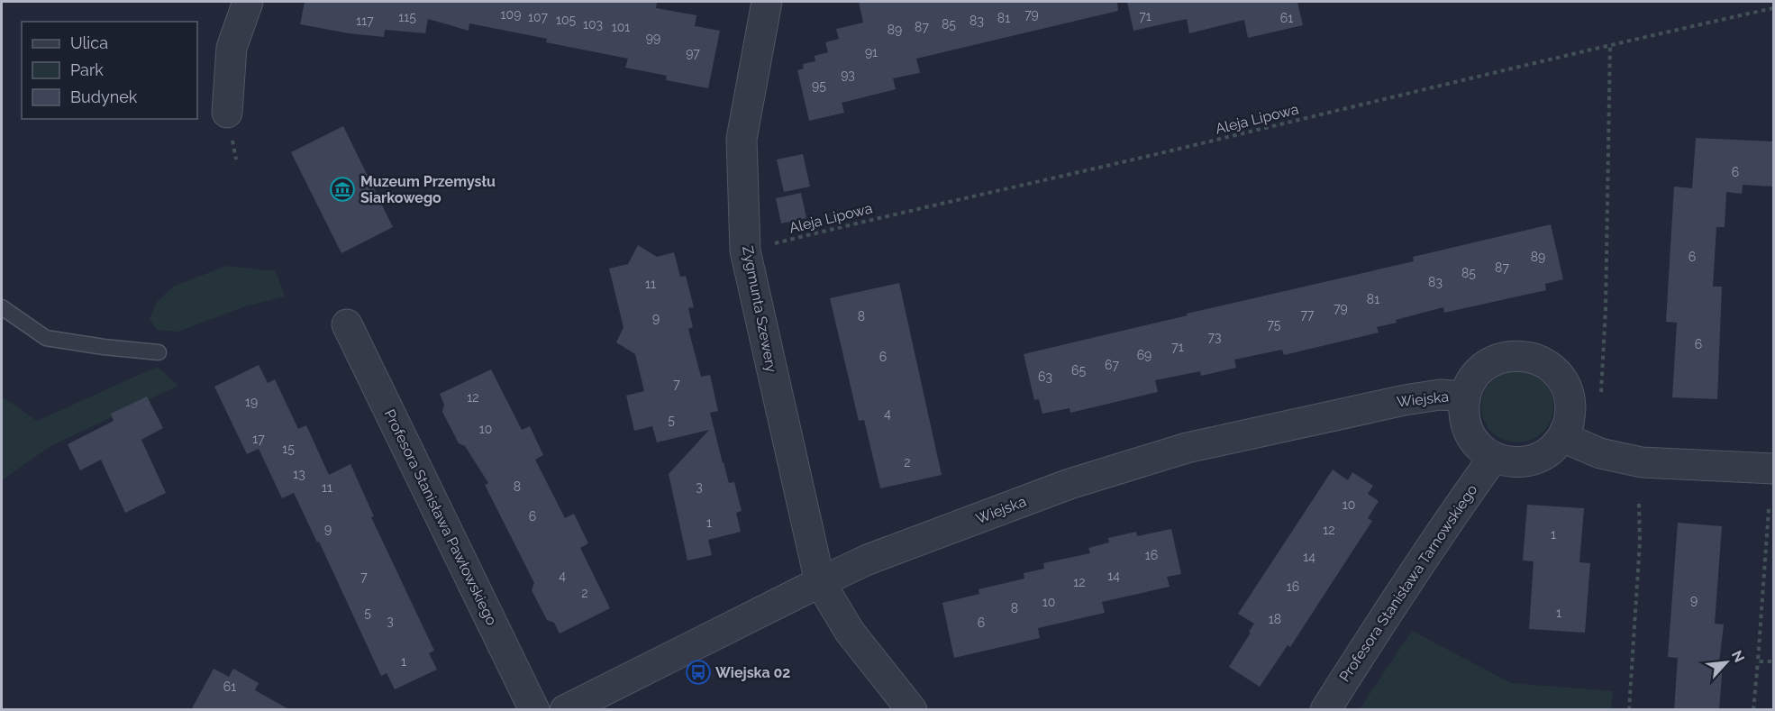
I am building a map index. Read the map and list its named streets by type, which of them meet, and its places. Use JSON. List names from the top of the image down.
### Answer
{
  "streets": {
    "street": [
      "Zygmunta Szewery",
      "Wiejska",
      "Profesora Stanisława Pawłowskiego",
      "Profesora Stanisława Tarnowskiego"
    ],
    "path": ["Aleja Lipowa"]
  },
  "crossings": [
    ["Aleja Lipowa", "Zygmunta Szewery"],
    ["Zygmunta Szewery", "Wiejska"],
    ["Wiejska", "Profesora Stanisława Tarnowskiego"]
  ],
  "places": {
    "museum": ["Muzeum Przemysłu Siarkowego"],
    "bus stop": ["Wiejska 02"]
  },
  "house_numbers": [
    "109",
    "79",
    "71",
    "115",
    "107",
    "81",
    "61",
    "105",
    "117",
    "83",
    "103",
    "85",
    "101",
    "87",
    "89",
    "99",
    "91",
    "97",
    "93",
    "95",
    "6",
    "89",
    "6",
    "87",
    "85",
    "83",
    "11",
    "81",
    "79",
    "77",
    "8",
    "9",
    "75",
    "73",
    "6",
    "71",
    "69",
    "6",
    "67",
    "65",
    "63",
    "7",
    "12",
    "19",
    "4",
    "5",
    "10",
    "17",
    "15",
    "2",
    "13",
    "8",
    "3",
    "11",
    "10",
    "6",
    "1",
    "9",
    "12",
    "1",
    "16",
    "14",
    "4",
    "14",
    "7",
    "12",
    "16",
    "2",
    "9",
    "10",
    "8",
    "5",
    "1",
    "18",
    "3",
    "6",
    "1",
    "61"
  ],
  "legend": ["Ulica", "Park", "Budynek"],
  "north": "top right"
}
